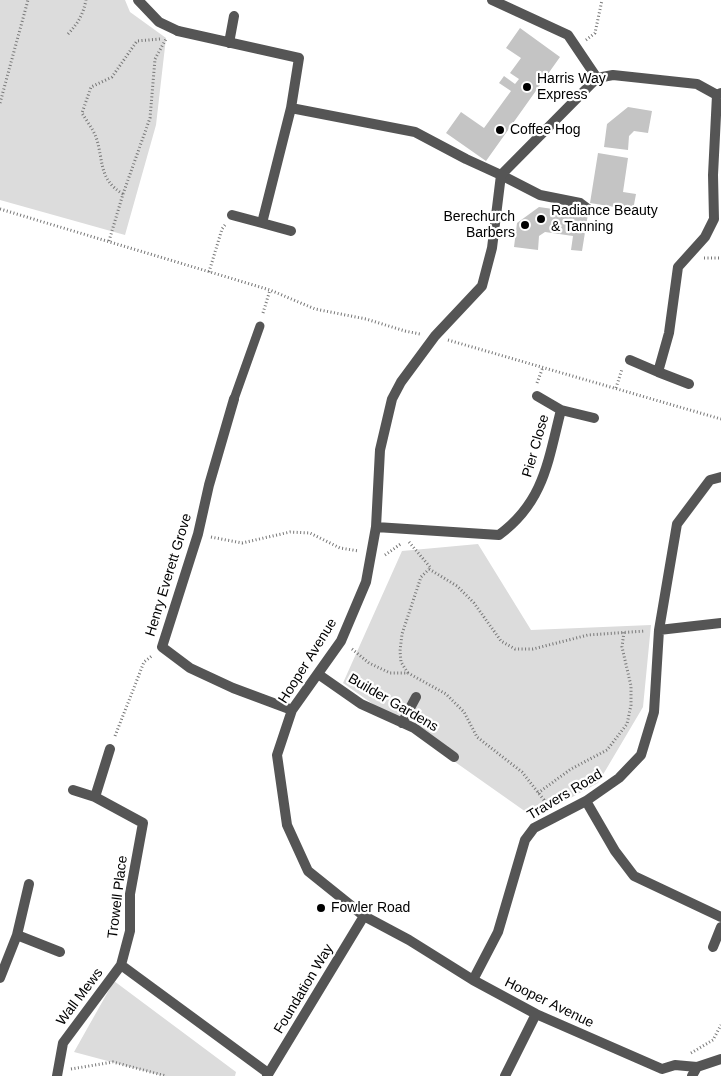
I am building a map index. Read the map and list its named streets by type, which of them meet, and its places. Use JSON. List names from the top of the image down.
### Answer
{
  "streets": {
    "street": [
      "Pier Close",
      "Henry Everett Grove",
      "Hooper Avenue",
      "Builder Gardens",
      "Travers Road",
      "Trowell Place",
      "Foundation Way",
      "Wall Mews"
    ]
  },
  "crossings": [
    ["Pier Close", "Hooper Avenue"],
    ["Henry Everett Grove", "Hooper Avenue"],
    ["Hooper Avenue", "Builder Gardens"],
    ["Hooper Avenue", "Travers Road"],
    ["Hooper Avenue", "Foundation Way"],
    ["Trowell Place", "Wall Mews"]
  ],
  "places": [
    "Harris Way Express",
    "Coffee Hog",
    "Radiance Beauty & Tanning",
    "Berechurch Barbers",
    "Fowler Road"
  ]
}
